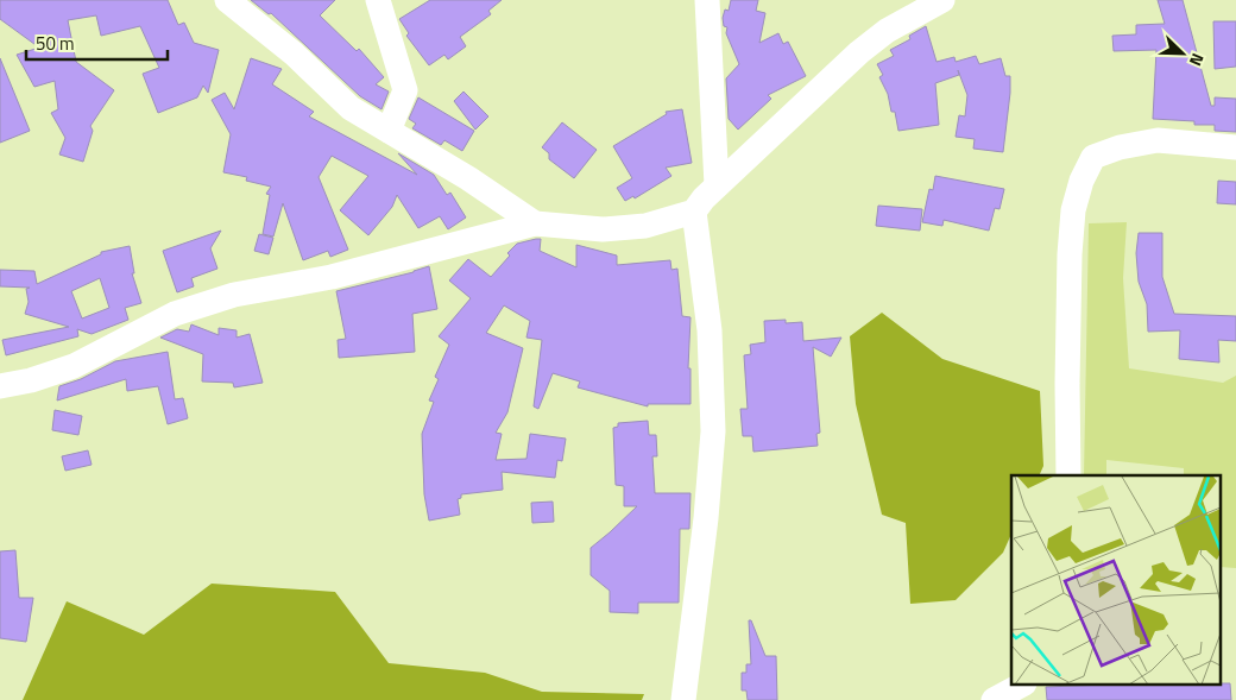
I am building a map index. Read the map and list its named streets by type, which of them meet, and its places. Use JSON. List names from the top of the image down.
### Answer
{
  "scale_bar": "50 m",
  "north": "bottom right"
}
